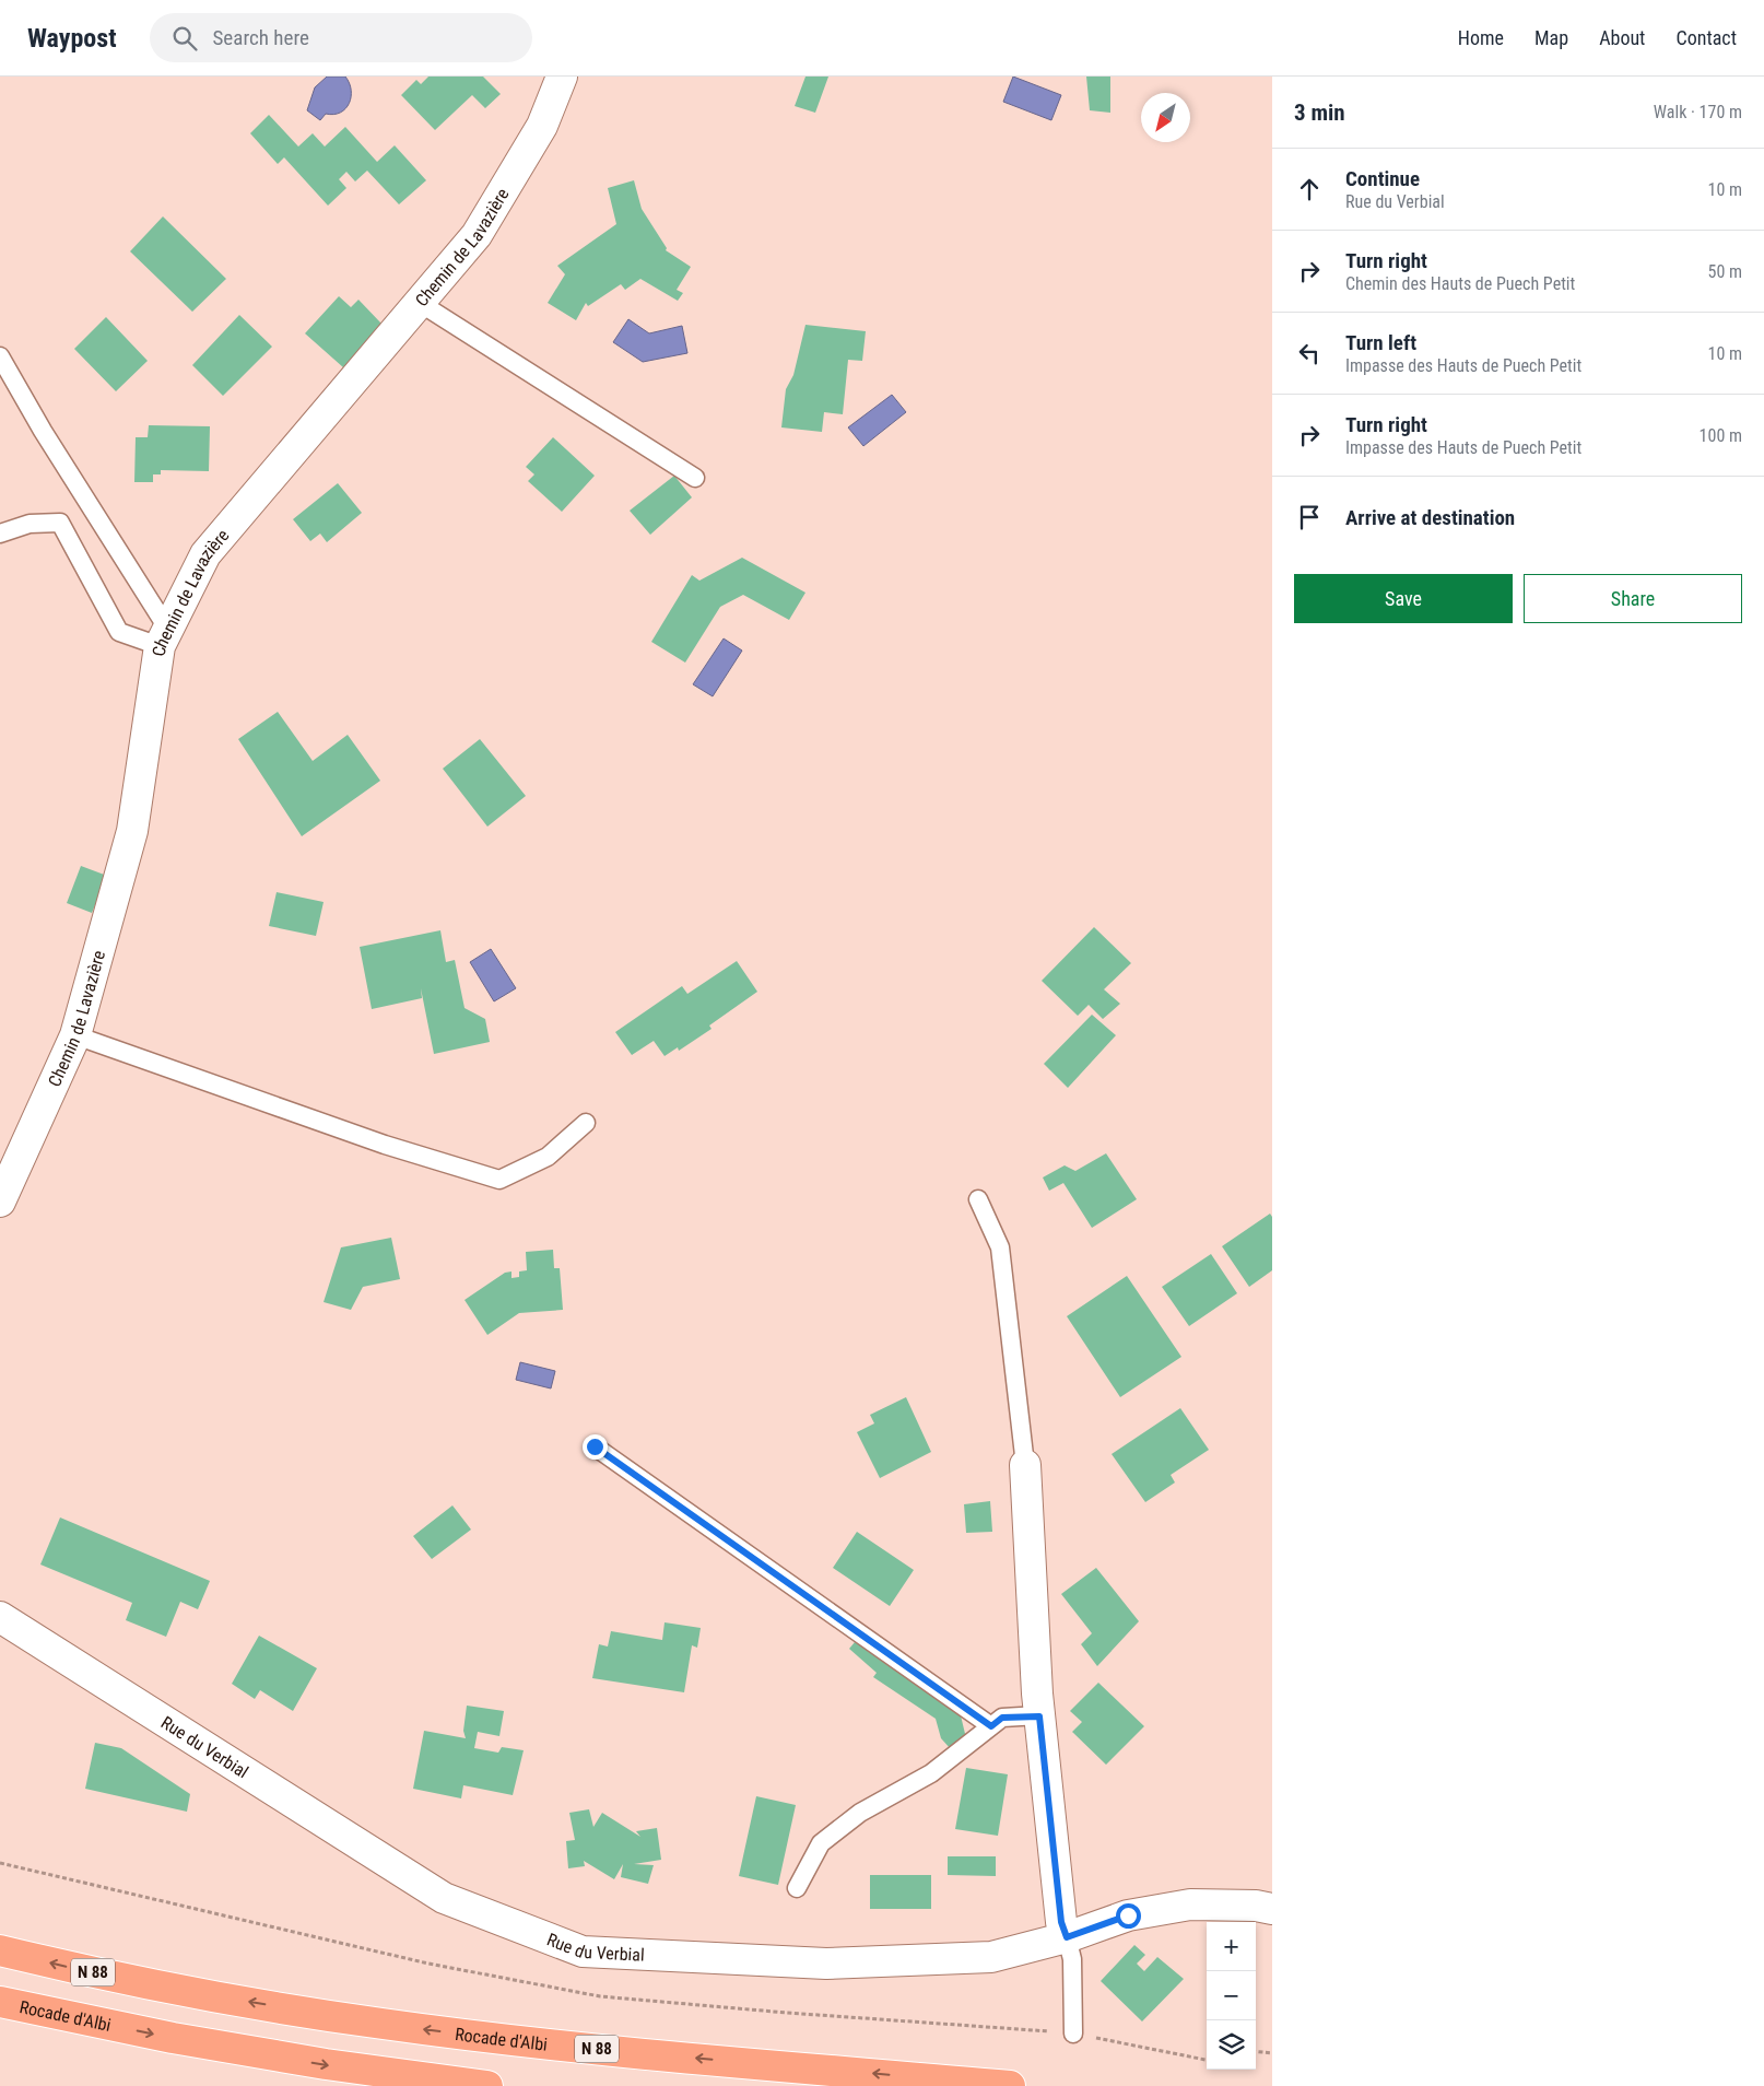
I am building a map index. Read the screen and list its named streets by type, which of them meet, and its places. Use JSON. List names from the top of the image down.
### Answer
{
  "streets": {
    "highway": ["N 88", "Rocade d'Albi"],
    "street": ["Chemin de Lavazière", "Rue du Verbial"]
  },
  "north": "bottom left",
  "page": {
    "header": "Waypost",
    "search": "Search here",
    "nav": [
      "Home",
      "Map",
      "About",
      "Contact"
    ],
    "heading": ["3 min", "Walk · 170 m"],
    "list": [
      ["Continue", "Rue du Verbial", "10 m"],
      ["Turn right", "Chemin des Hauts de Puech Petit", "50 m"],
      ["Turn left", "Impasse des Hauts de Puech Petit", "10 m"],
      ["Turn right", "Impasse des Hauts de Puech Petit", "100 m"],
      "Arrive at destination"
    ],
    "buttons": ["Save", "Share"],
    "map_buttons": ["+", "−"]
  }
}
